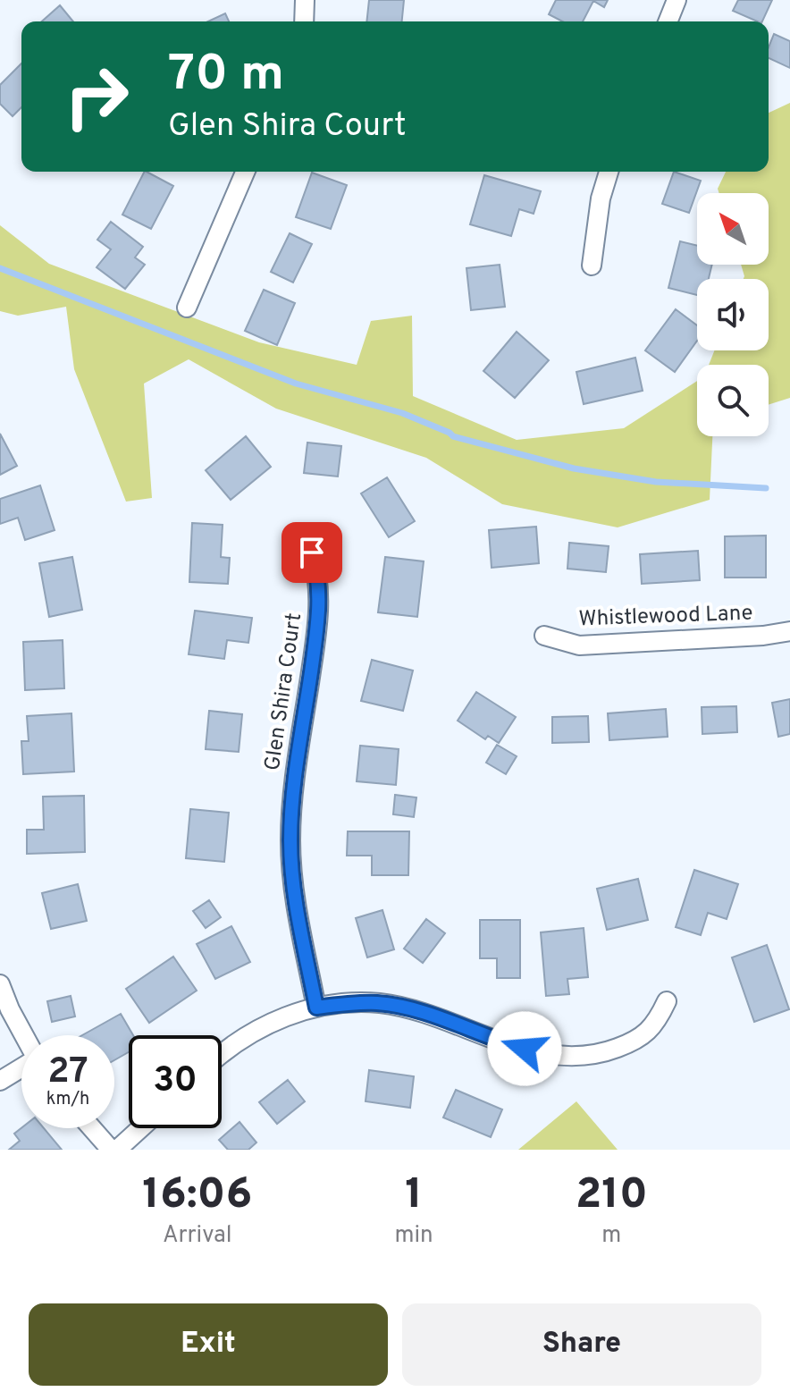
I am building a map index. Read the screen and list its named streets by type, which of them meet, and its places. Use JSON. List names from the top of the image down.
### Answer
{
  "streets": {
    "street": ["Whistlewood Lane", "Glen Shira Court"]
  },
  "north": "top left",
  "page": {
    "turn": ["70 m", "Glen Shira Court"],
    "speed": "27 km/h",
    "limit": "30",
    "eta": [
      "16:06",
      "Arrival",
      "1",
      "min",
      "210",
      "m"
    ],
    "buttons": ["Exit", "Share"]
  }
}
